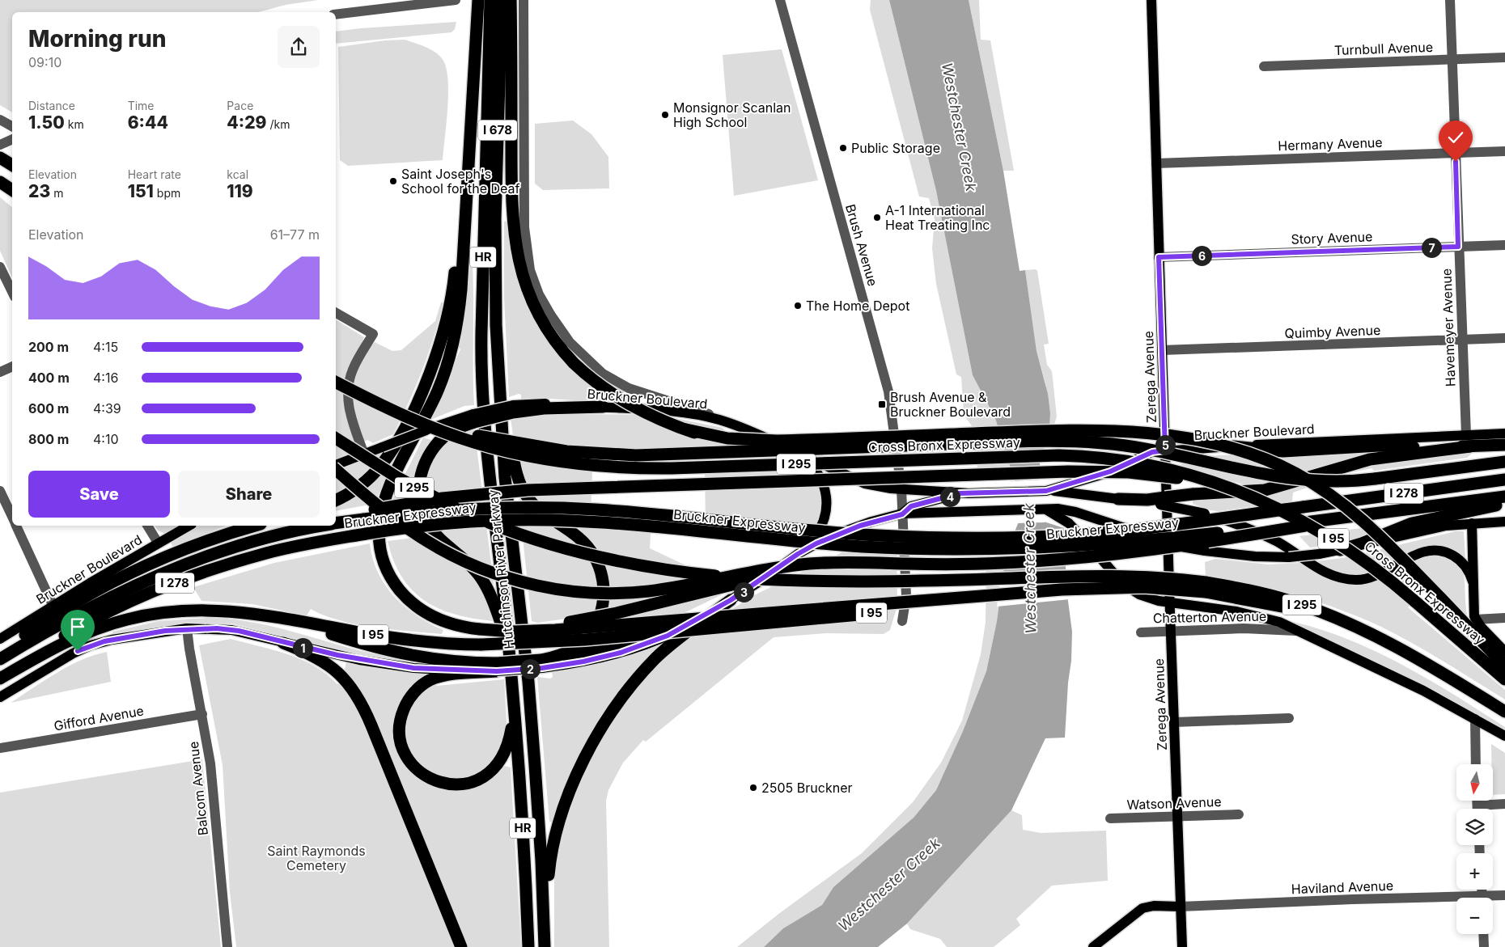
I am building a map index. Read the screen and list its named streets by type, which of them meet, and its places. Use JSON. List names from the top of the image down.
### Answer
{
  "streets": {
    "highway": [
      "I 678",
      "HR",
      "Cross Bronx Expressway",
      "I 295",
      "I 278",
      "Bruckner Expressway",
      "I 95",
      "Hutchinson River Parkway"
    ],
    "main road": ["Zerega Avenue", "Bruckner Boulevard"],
    "street": [
      "Turnbull Avenue",
      "Hermany Avenue",
      "Story Avenue",
      "Brush Avenue",
      "Havemeyer Avenue",
      "Quimby Avenue",
      "Chatterton Avenue",
      "Gifford Avenue",
      "Balcom Avenue",
      "Watson Avenue",
      "Haviland Avenue"
    ]
  },
  "crossings": [
    ["Turnbull Avenue", "Havemeyer Avenue"],
    ["I 678", "Hutchinson River Parkway"],
    ["Hermany Avenue", "Havemeyer Avenue"],
    ["Hermany Avenue", "Zerega Avenue"],
    ["Story Avenue", "Havemeyer Avenue"],
    ["Story Avenue", "Zerega Avenue"],
    ["Brush Avenue", "Bruckner Boulevard"],
    ["Havemeyer Avenue", "Quimby Avenue"],
    ["Quimby Avenue", "Zerega Avenue"],
    ["Zerega Avenue", "Bruckner Boulevard"],
    ["Zerega Avenue", "Chatterton Avenue"],
    ["Zerega Avenue", "Watson Avenue"],
    ["Zerega Avenue", "Haviland Avenue"],
    ["Cross Bronx Expressway", "I 95"],
    ["I 295", "I 95"],
    ["Bruckner Expressway", "I 95"],
    ["Gifford Avenue", "Balcom Avenue"]
  ],
  "water": ["Westchester Creek"],
  "parks": ["Saint Raymonds Cemetery"],
  "places": {
    "other": [
      "Monsignor Scanlan High School",
      "Public Storage",
      "Saint Joseph's School for the Deaf",
      "A-1 International Heat Treating Inc",
      "The Home Depot",
      "2505 Bruckner"
    ],
    "transit": ["Brush Avenue & Bruckner Boulevard"]
  },
  "north": "bottom",
  "page": {
    "heading": ["Morning run", "09:10"],
    "stats": [
      ["Distance", "1.50 km"],
      ["Time", "6:44"],
      ["Pace", "4:29 /km"],
      ["Elevation", "23 m"],
      ["Heart rate", "151 bpm"],
      ["kcal", "119"]
    ],
    "chart": ["Elevation", "61–77 m"],
    "pins": [
      "7",
      "6",
      "5",
      "4",
      "3",
      "1",
      "2"
    ],
    "list": [
      {
        "name": "200 m",
        "note": "4:15"
      },
      {
        "name": "400 m",
        "note": "4:16"
      },
      {
        "name": "600 m",
        "note": "4:39"
      },
      {
        "name": "800 m",
        "note": "4:10"
      }
    ],
    "buttons": ["Save", "Share"],
    "map_buttons": ["+", "−"]
  }
}
